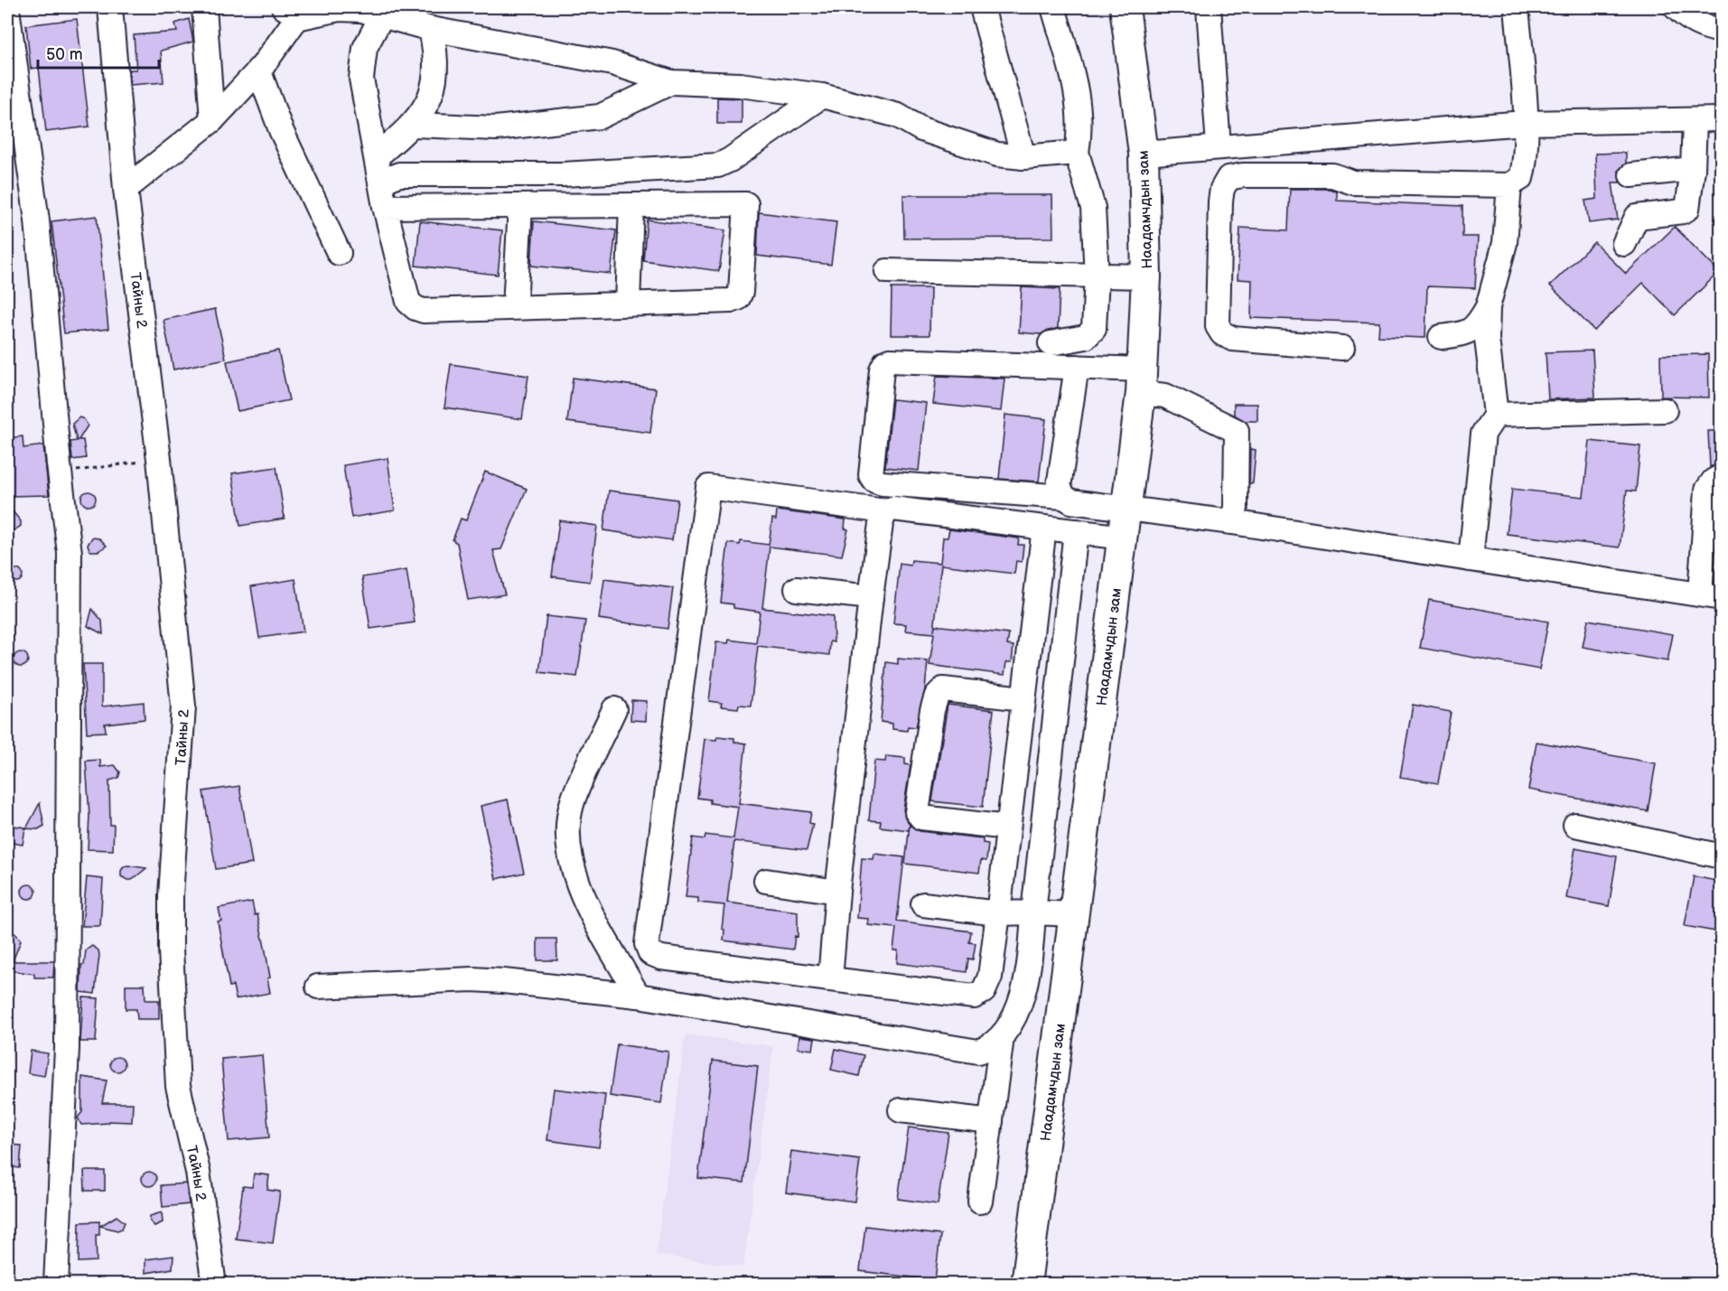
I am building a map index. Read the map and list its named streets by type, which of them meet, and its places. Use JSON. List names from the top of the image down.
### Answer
{
  "streets": {
    "main road": ["Наадамчдын зам"],
    "street": ["Тайны 2"]
  },
  "scale_bar": "50 m"
}
